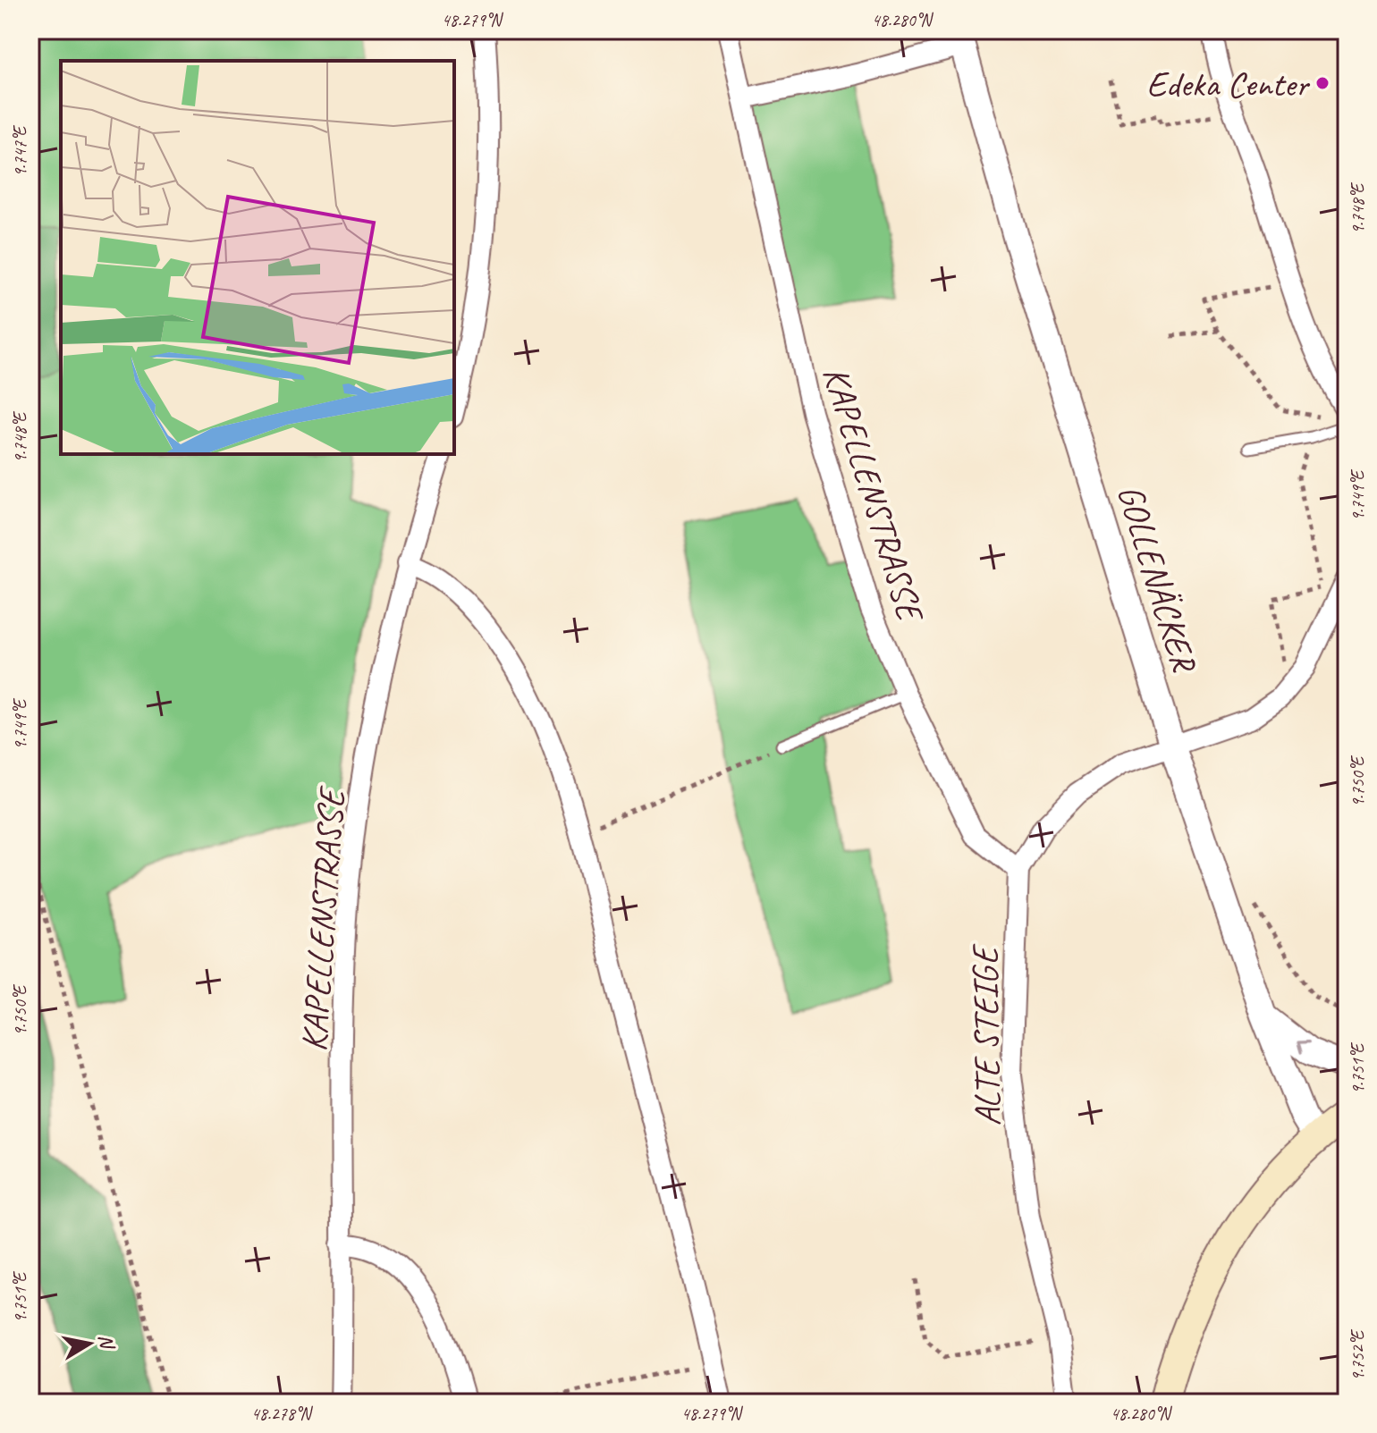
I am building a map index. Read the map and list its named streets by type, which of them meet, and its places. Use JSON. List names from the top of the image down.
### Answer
{
  "streets": {
    "street": ["KAPELLENSTRASSE", "GOLLENÄCKER", "ALTE STEIGE"]
  },
  "crossings": [
    ["KAPELLENSTRASSE", "ALTE STEIGE"],
    ["GOLLENÄCKER", "ALTE STEIGE"]
  ],
  "places": ["Edeka Center"],
  "north": "right",
  "coordinates": [
    "48.279°N",
    "48.280°N",
    "9.747°E",
    "9.748°E",
    "9.749°E",
    "9.750°E",
    "9.751°E",
    "9.752°E",
    "48.278°N"
  ]
}
